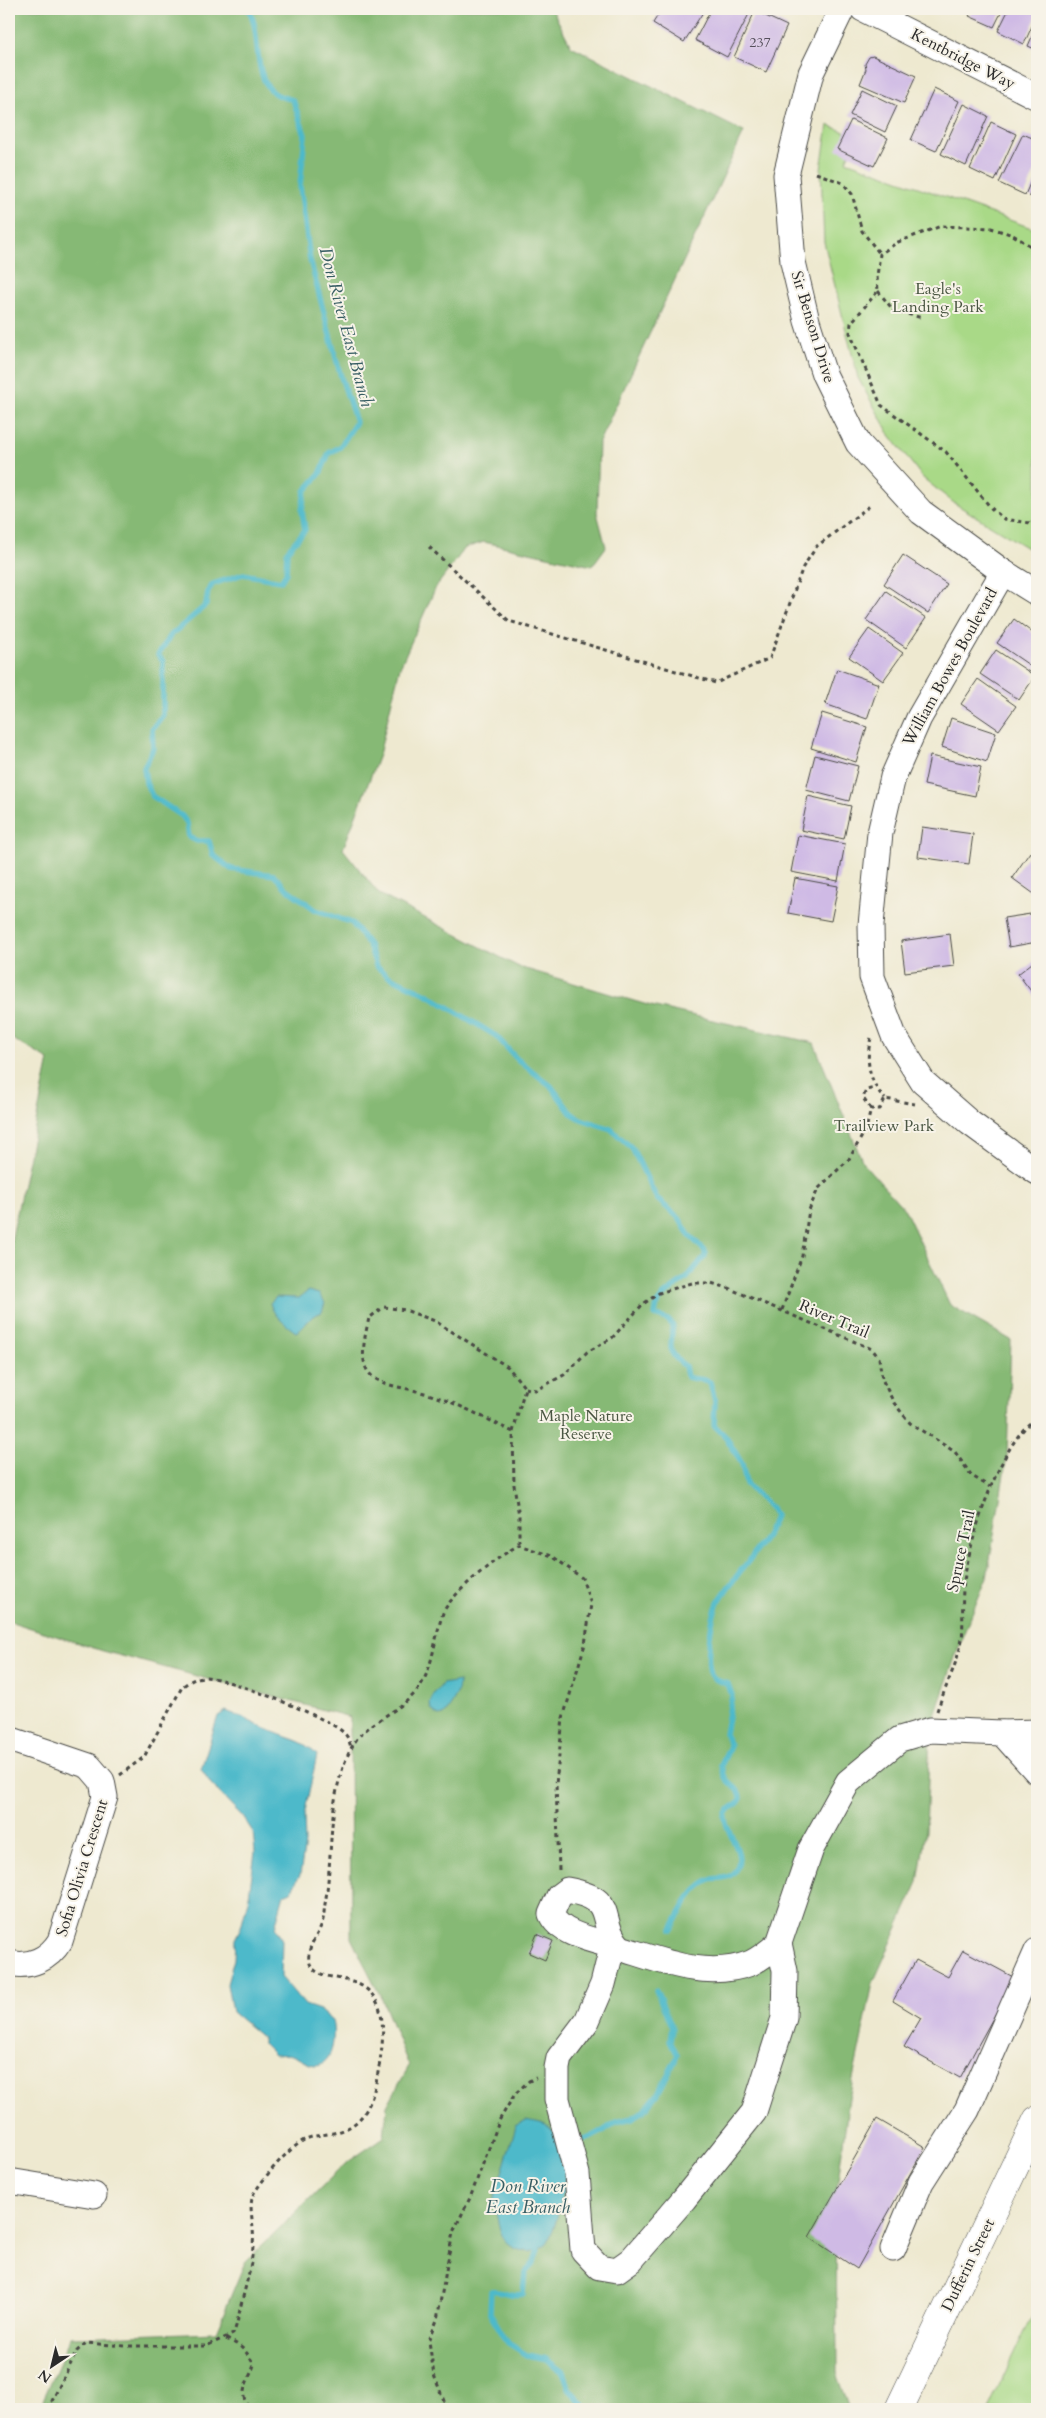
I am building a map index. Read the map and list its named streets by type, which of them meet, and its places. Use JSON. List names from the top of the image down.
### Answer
{
  "streets": {
    "main road": ["Dufferin Street"],
    "street": [
      "Kentbridge Way",
      "Sir Benson Drive",
      "William Bowes Boulevard",
      "Sofia Olivia Crescent"
    ],
    "path": ["River Trail", "Spruce Trail"]
  },
  "crossings": [
    ["Sir Benson Drive", "William Bowes Boulevard"],
    ["River Trail", "Spruce Trail"]
  ],
  "water": ["Don River East Branch"],
  "parks": ["Eagle's Landing Park", "Trailview Park", "Maple Nature Reserve"],
  "house_numbers": ["237"],
  "north": "bottom left"
}
